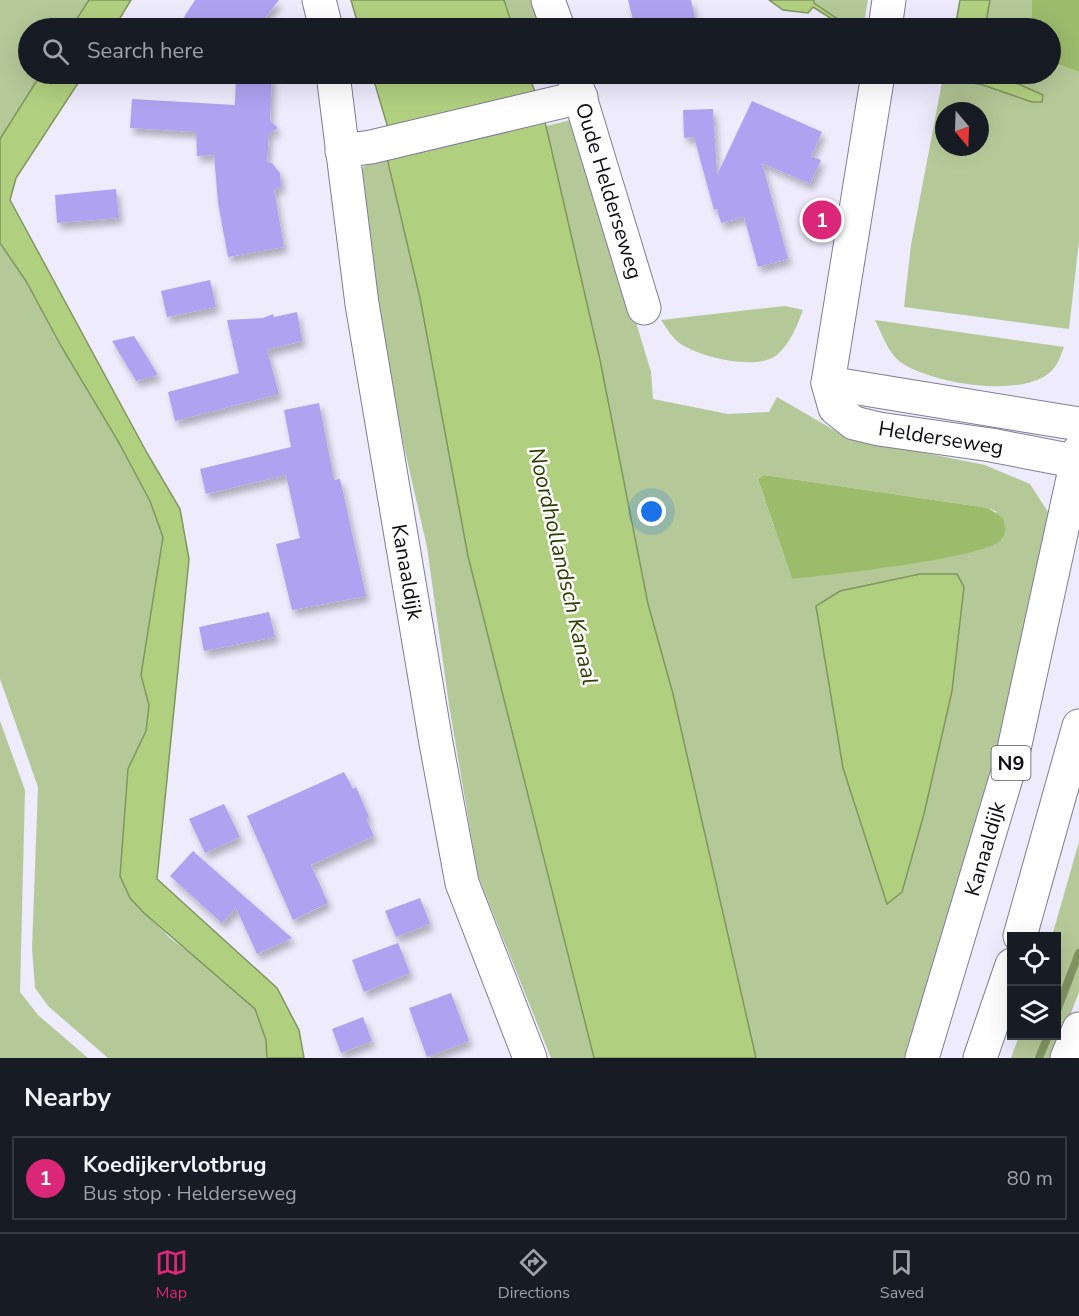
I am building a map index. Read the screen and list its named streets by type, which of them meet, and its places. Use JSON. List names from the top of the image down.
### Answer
{
  "streets": {
    "main road": [
      "Oude Helderseweg",
      "Helderseweg",
      "Kanaaldijk",
      "N9"
    ]
  },
  "crossings": [
    ["Helderseweg", "Kanaaldijk"]
  ],
  "water": ["Noordhollandsch Kanaal"],
  "north": "bottom",
  "page": {
    "search": "Search here",
    "pins": "1",
    "heading": "Nearby",
    "list": [
      {
        "mark": "1",
        "name": "Koedijkervlotbrug",
        "note": "Bus stop · Helderseweg",
        "value": "80 m"
      }
    ],
    "nav": ["Map", "Directions", "Saved"]
  }
}
